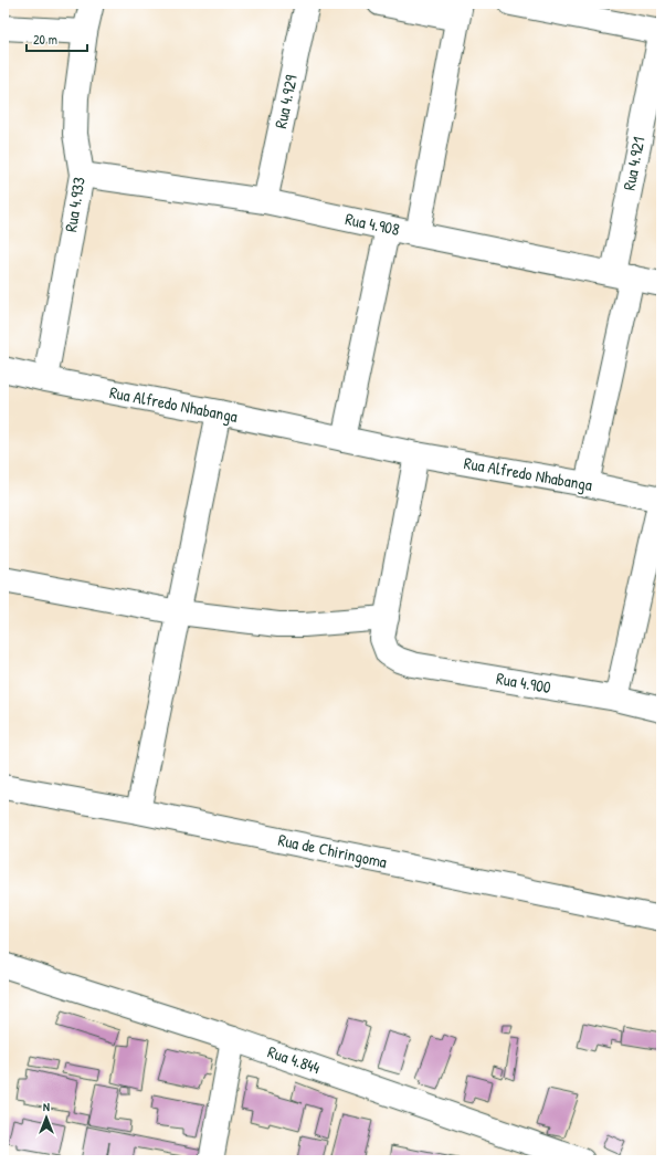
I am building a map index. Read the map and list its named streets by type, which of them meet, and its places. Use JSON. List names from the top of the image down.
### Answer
{
  "streets": {
    "street": [
      "Rua 4.929",
      "Rua 4.921",
      "Rua 4.933",
      "Rua 4.908",
      "Rua Alfredo Nhabanga",
      "Rua 4.900",
      "Rua de Chiringoma",
      "Rua 4.844"
    ]
  },
  "crossings": [
    ["Rua 4.929", "Rua 4.908"],
    ["Rua 4.921", "Rua 4.908"],
    ["Rua 4.921", "Rua Alfredo Nhabanga"],
    ["Rua 4.933", "Rua 4.908"],
    ["Rua 4.933", "Rua Alfredo Nhabanga"]
  ],
  "scale_bar": "20 m",
  "north": "top"
}
